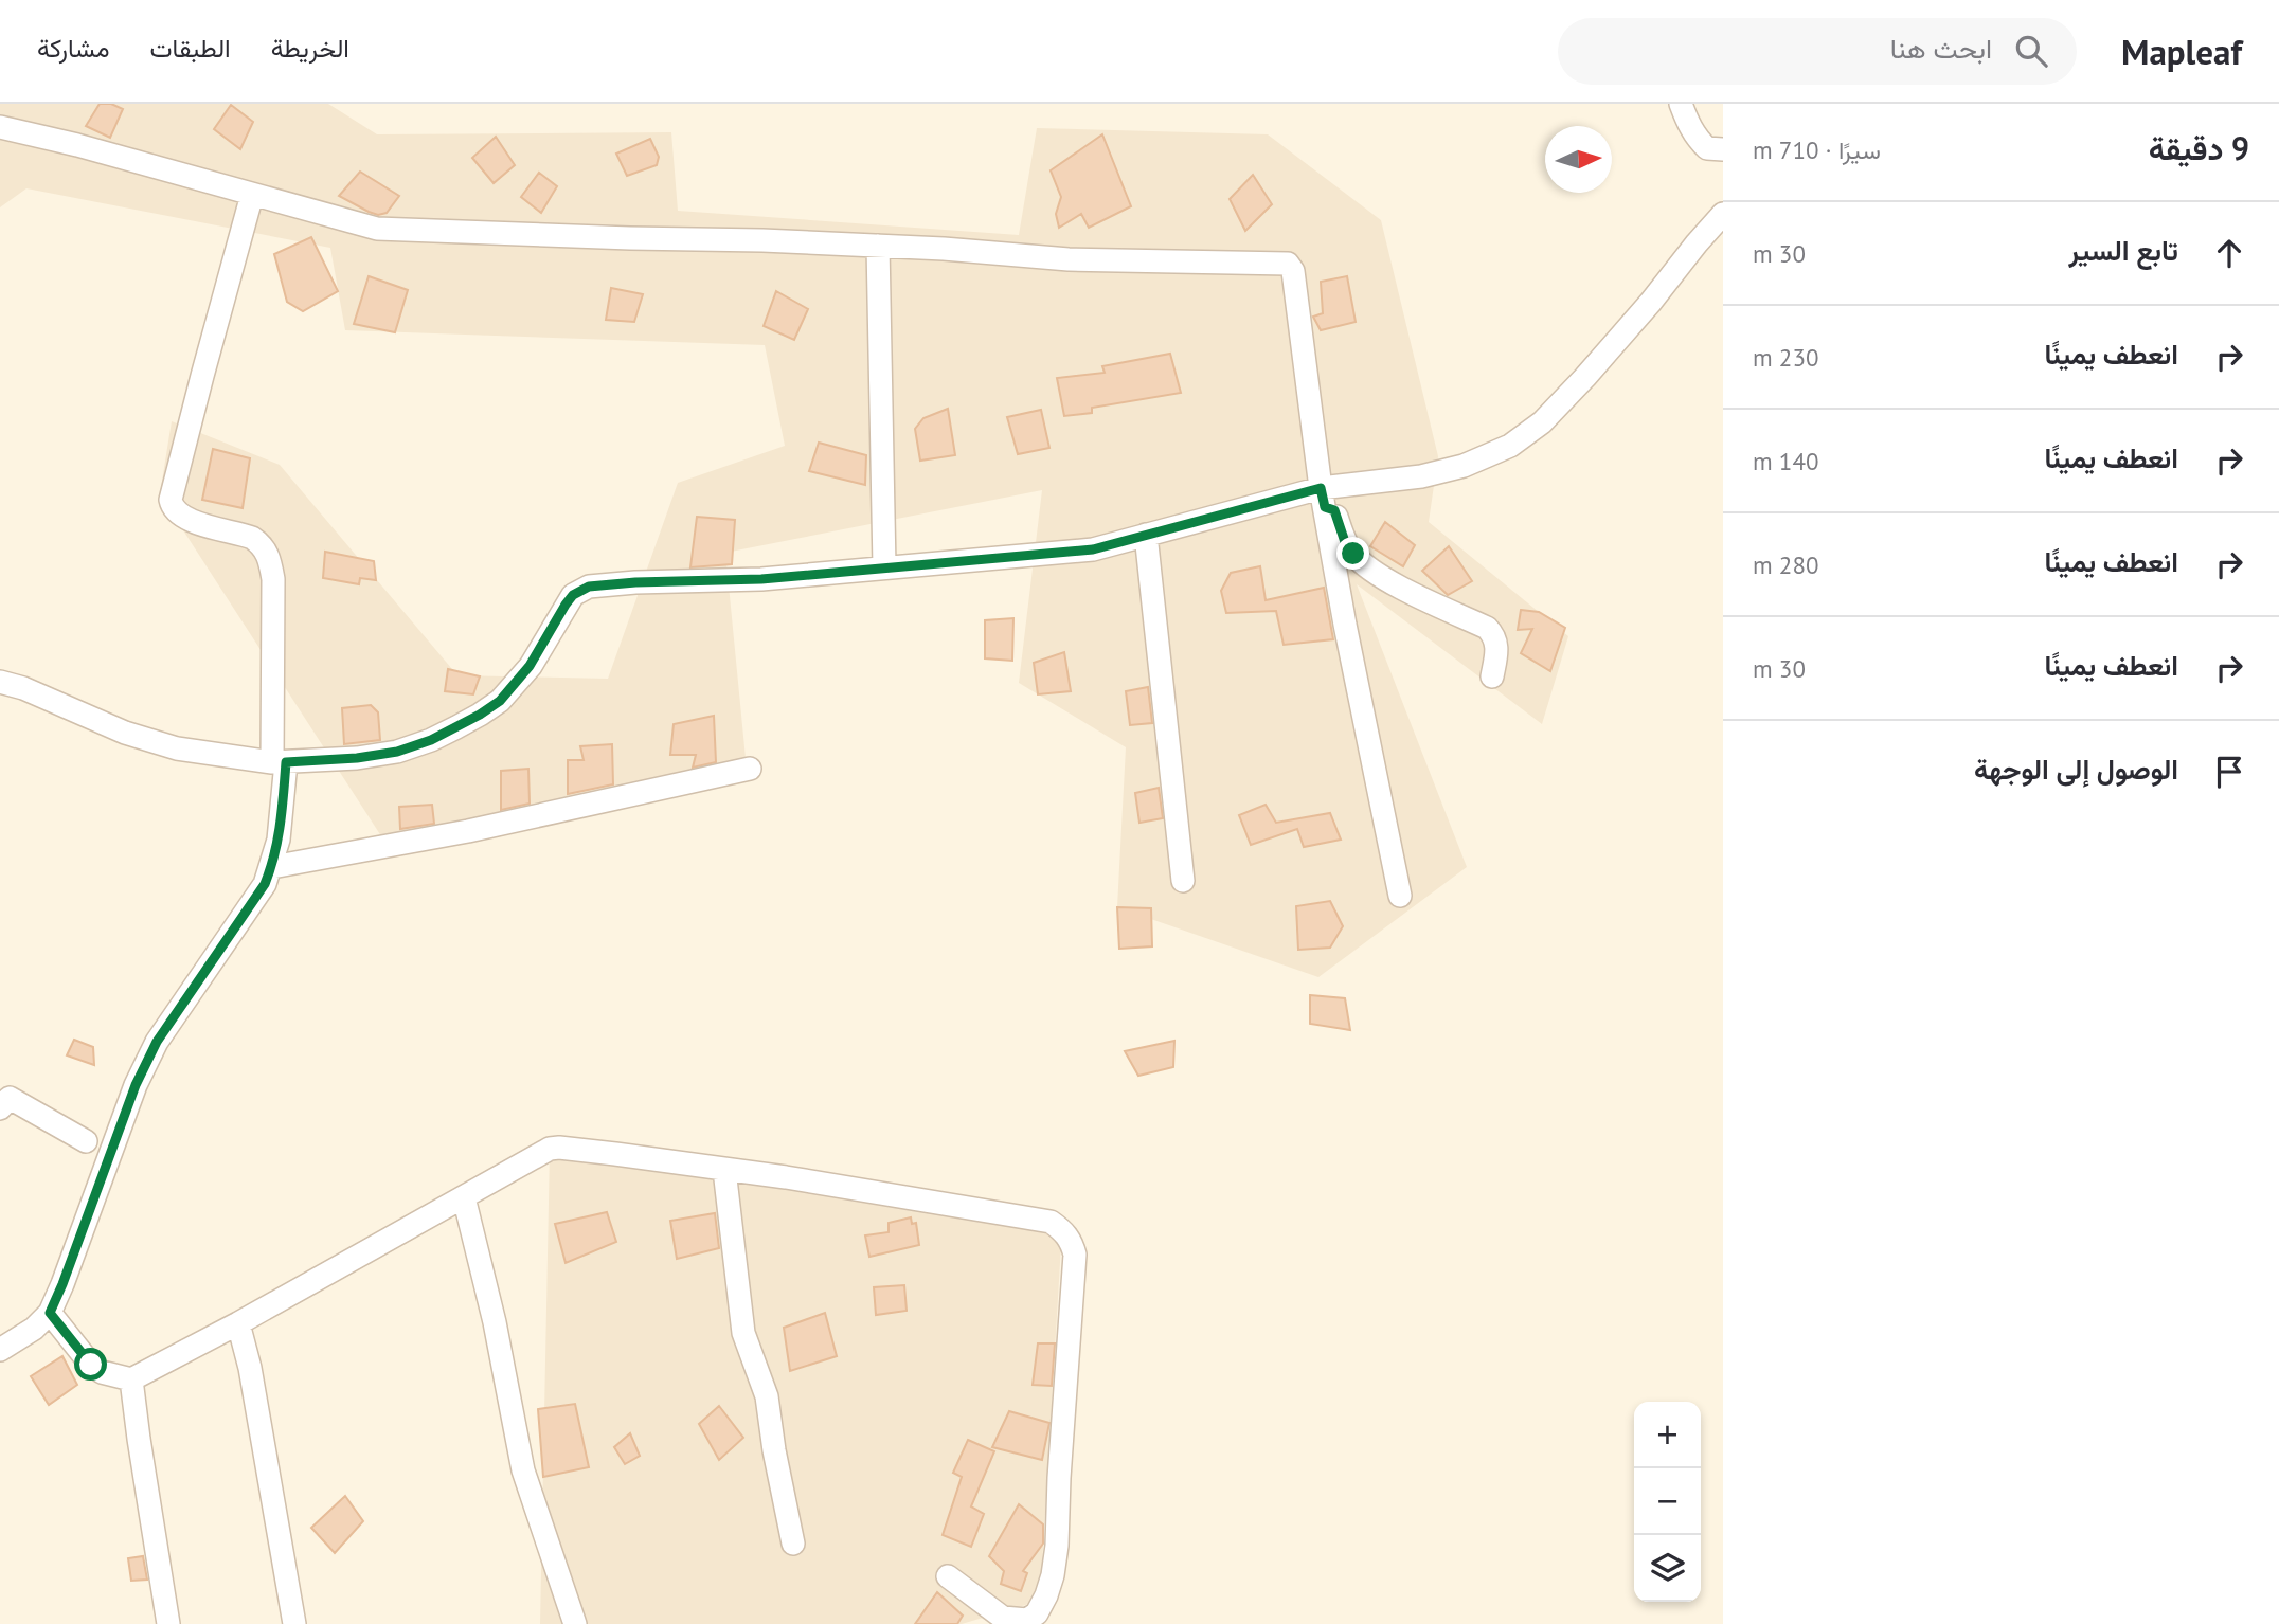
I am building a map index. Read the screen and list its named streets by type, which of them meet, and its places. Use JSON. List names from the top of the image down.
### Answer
{
  "north": "right",
  "page": {
    "header": "Mapleaf",
    "search": "ابحث هنا",
    "nav": ["الخريطة", "الطبقات", "مشاركة"],
    "heading": ["9 دقيقة", "سيرًا · 710 m"],
    "list": [
      ["تابع السير", "30 m"],
      ["انعطف يمينًا", "230 m"],
      ["انعطف يمينًا", "140 m"],
      ["انعطف يمينًا", "280 m"],
      ["انعطف يمينًا", "30 m"],
      "الوصول إلى الوجهة"
    ],
    "map_buttons": ["+", "−"]
  }
}
